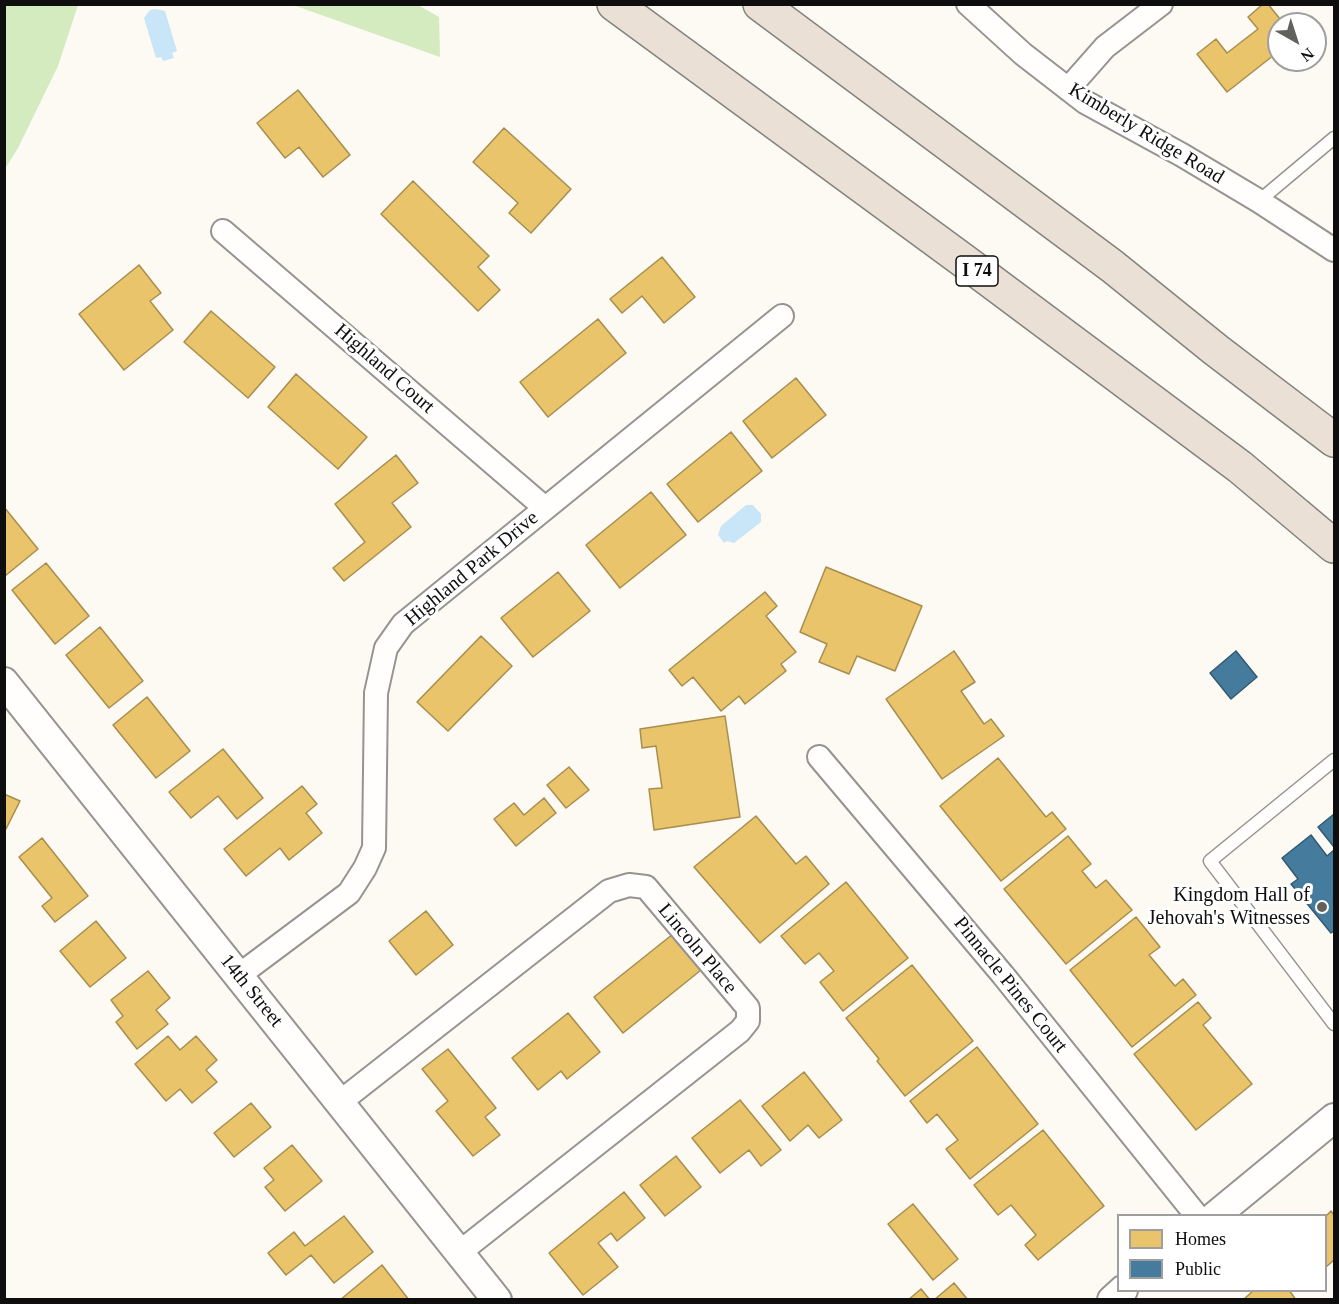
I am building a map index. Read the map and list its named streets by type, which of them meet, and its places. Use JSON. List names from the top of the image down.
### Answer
{
  "streets": {
    "highway": ["I 74"],
    "street": [
      "Kimberly Ridge Road",
      "Highland Court",
      "Highland Park Drive",
      "Lincoln Place",
      "Pinnacle Pines Court",
      "14th Street"
    ]
  },
  "crossings": [
    ["Highland Court", "Highland Park Drive"],
    ["Highland Park Drive", "14th Street"],
    ["Lincoln Place", "14th Street"]
  ],
  "places": ["Kingdom Hall of Jehovah's Witnesses"],
  "legend": ["Homes", "Public"],
  "north": "bottom right"
}
